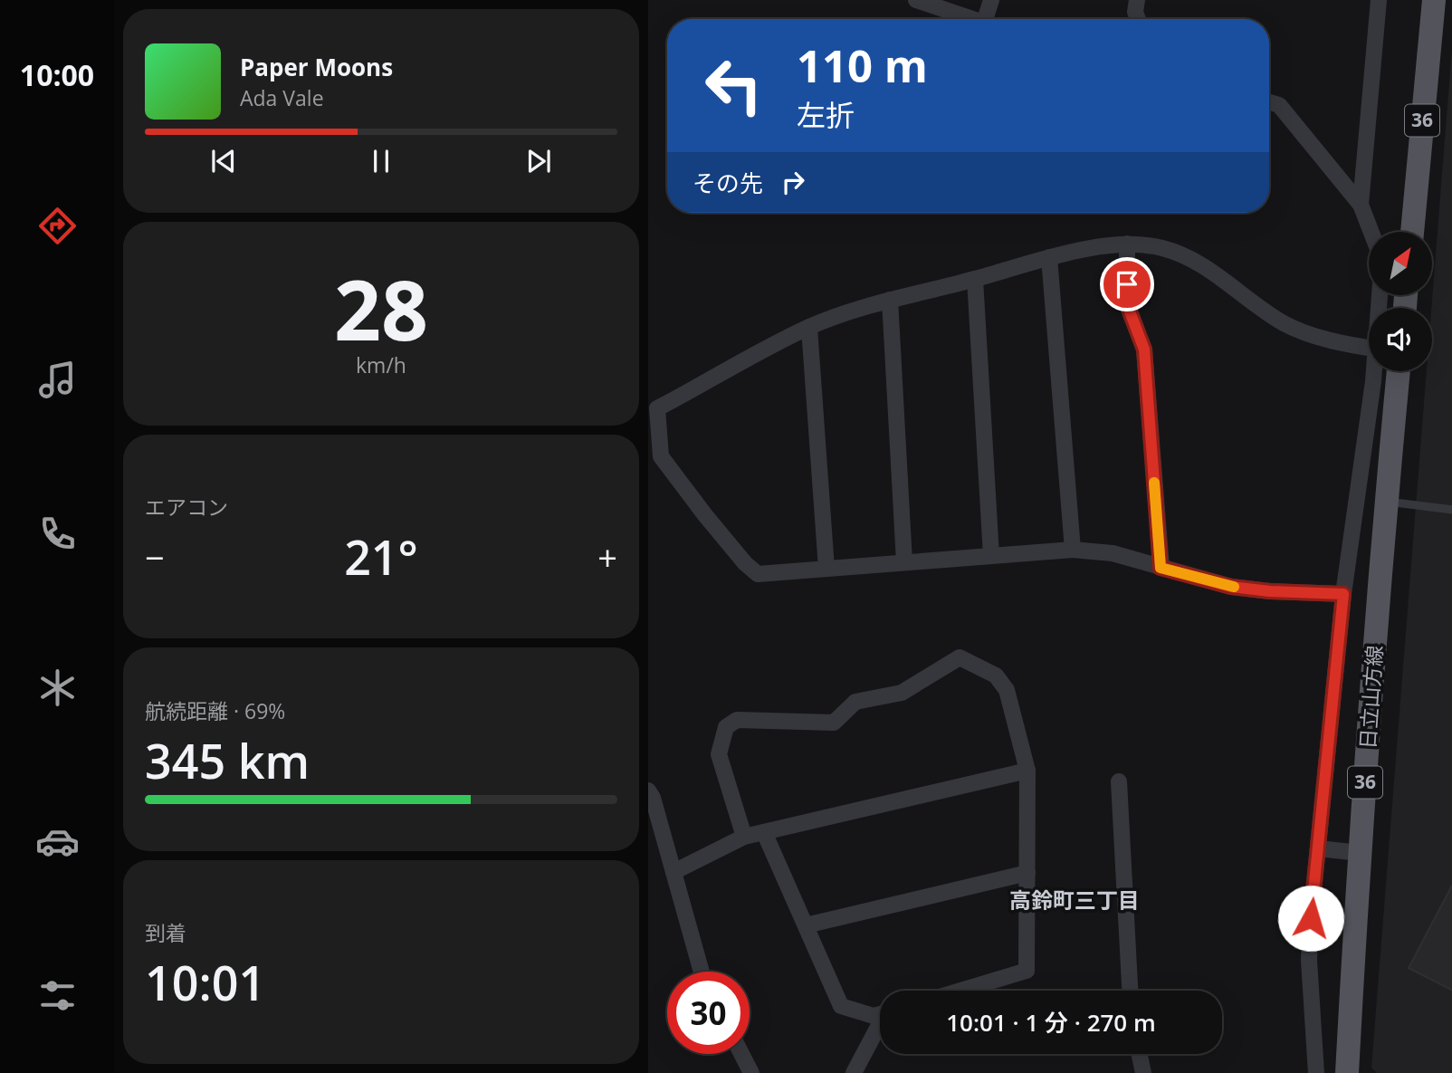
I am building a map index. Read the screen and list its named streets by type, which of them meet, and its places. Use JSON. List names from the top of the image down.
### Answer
{
  "streets": {
    "main road": ["36", "日立山方線"]
  },
  "districts": ["高鈴町三丁目"],
  "north": "top right",
  "page": {
    "tabs": "10:00",
    "turn": ["110 m", "左折"],
    "song": ["Paper Moons", "Ada Vale"],
    "then": "その先",
    "tile": [
      ["28", "km/h"],
      "エアコン",
      ["航続距離 · 69%", "345 km"],
      ["到着", "10:01"]
    ],
    "heat": ["−", "21°", "+"],
    "limit": "30",
    "trip": "10:01 · 1 分 · 270 m"
  }
}
